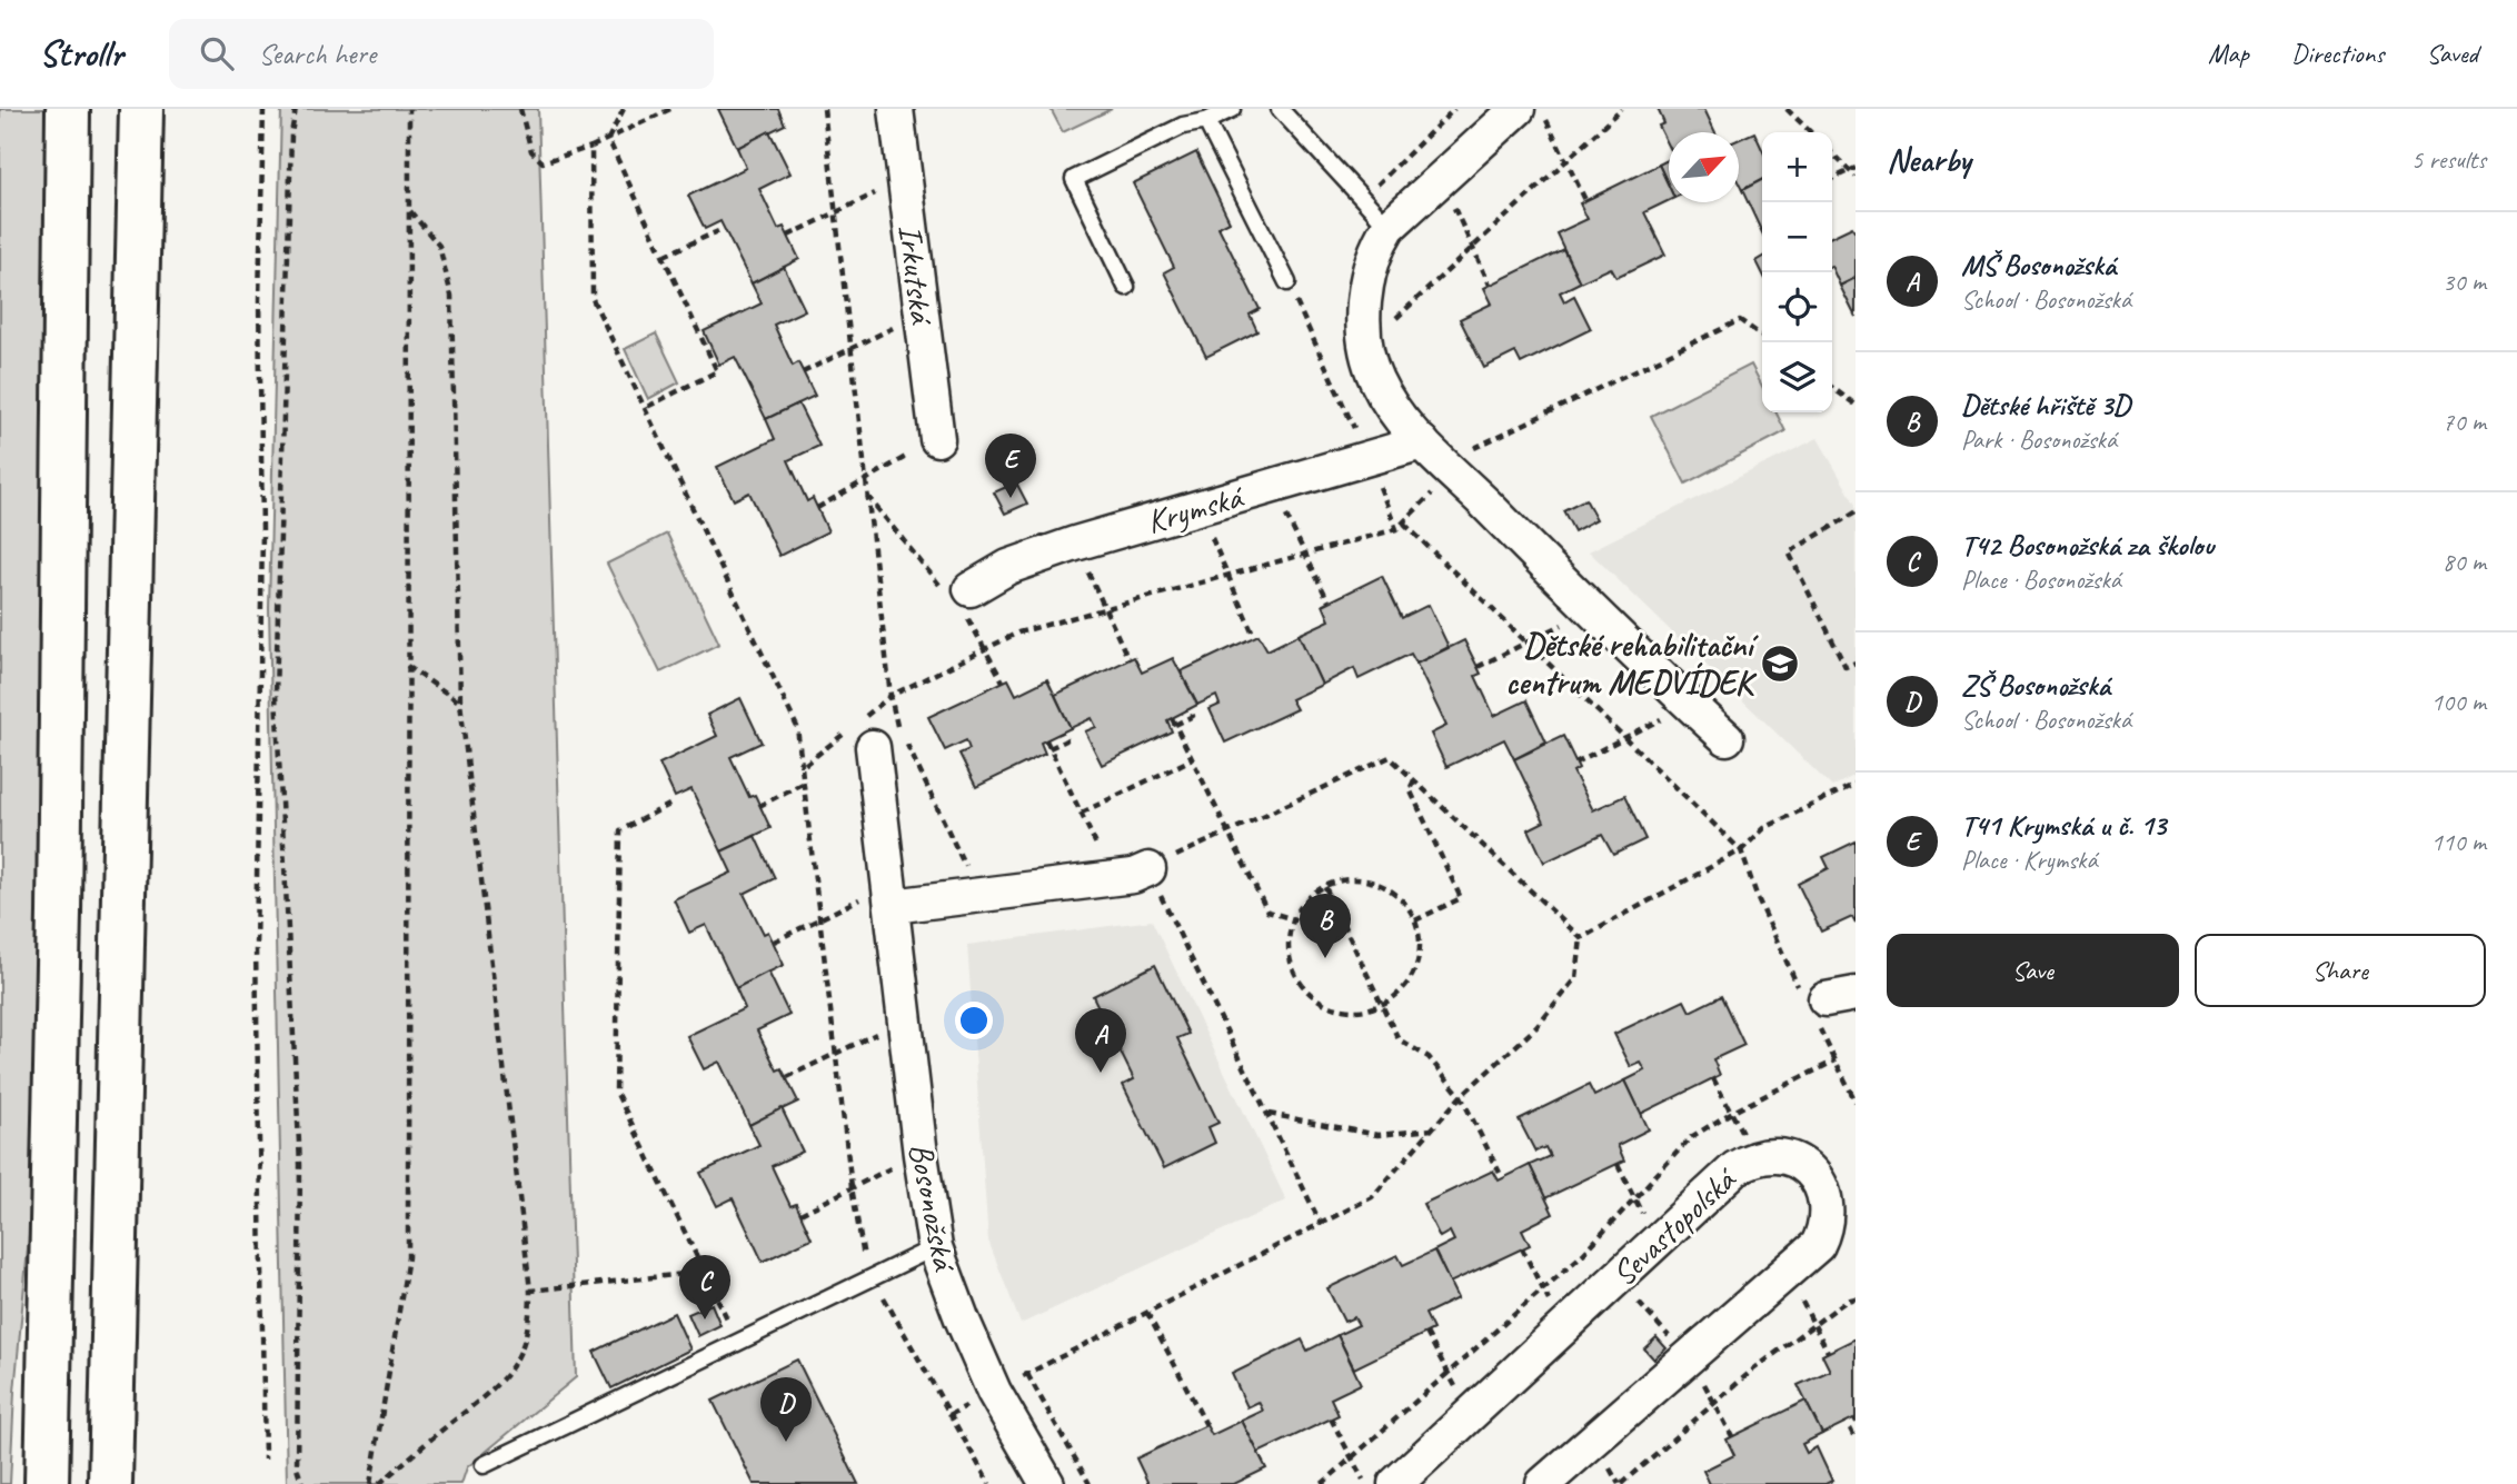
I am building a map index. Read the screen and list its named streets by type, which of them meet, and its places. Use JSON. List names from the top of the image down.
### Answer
{
  "streets": {
    "street": [
      "Irkutská",
      "Krymská",
      "Bosonožská",
      "Sevastopolská"
    ]
  },
  "places": {
    "school or university": ["Dětské rehabilitační centrum MEDVÍDEK"]
  },
  "north": "top right",
  "page": {
    "header": "Strollr",
    "search": "Search here",
    "nav": ["Map", "Directions", "Saved"],
    "heading": ["Nearby", "5 results"],
    "map_buttons": ["+", "−"],
    "list": [
      {
        "mark": "A",
        "name": "MŠ Bosonožská",
        "note": "School · Bosonožská",
        "value": "30 m"
      },
      {
        "mark": "B",
        "name": "Dětské hřiště 3D",
        "note": "Park · Bosonožská",
        "value": "70 m"
      },
      {
        "mark": "C",
        "name": "T42 Bosonožská za školou",
        "note": "Place · Bosonožská",
        "value": "80 m"
      },
      {
        "mark": "D",
        "name": "ZŠ Bosonožská",
        "note": "School · Bosonožská",
        "value": "100 m"
      },
      {
        "mark": "E",
        "name": "T41 Krymská u č. 13",
        "note": "Place · Krymská",
        "value": "110 m"
      }
    ],
    "pins": [
      "E",
      "B",
      "A",
      "C",
      "D"
    ],
    "buttons": ["Save", "Share"]
  }
}
